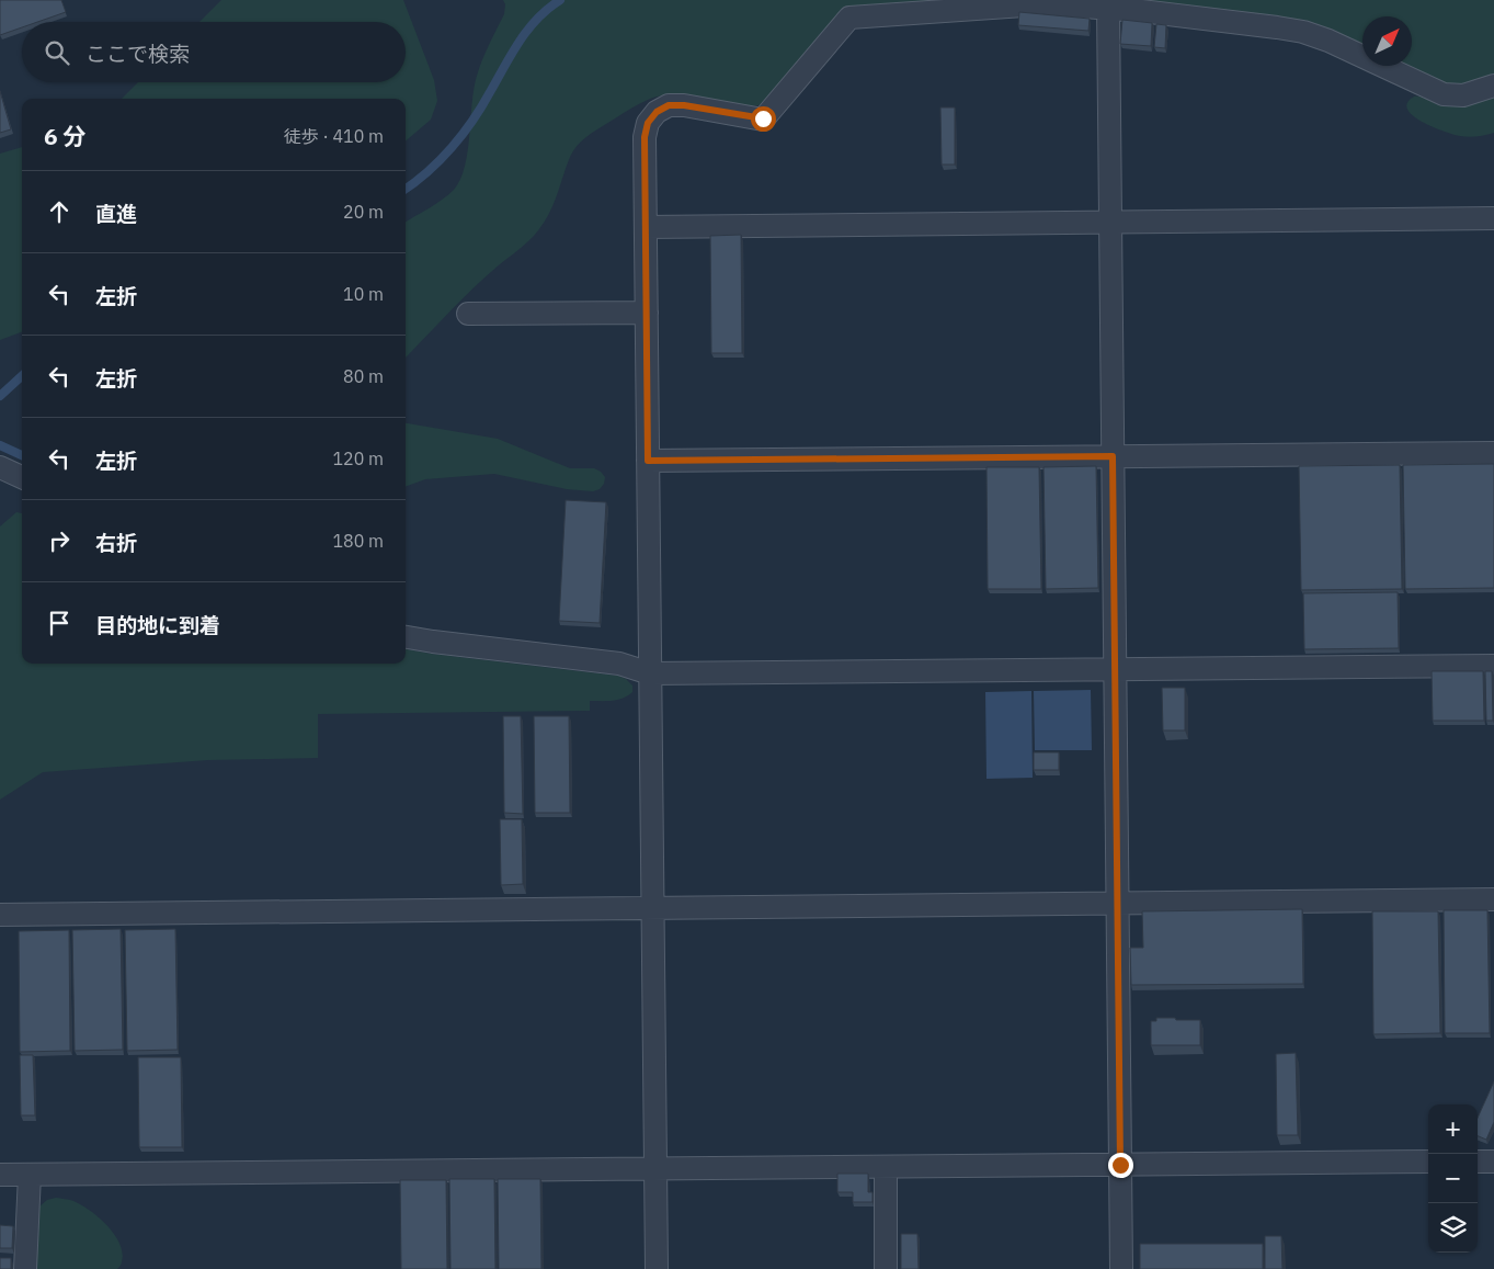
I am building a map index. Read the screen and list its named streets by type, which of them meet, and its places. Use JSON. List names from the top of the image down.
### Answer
{
  "north": "top right",
  "page": {
    "search": "ここで検索",
    "heading": ["6 分", "徒歩 · 410 m"],
    "list": [
      ["直進", "20 m"],
      ["左折", "10 m"],
      ["左折", "80 m"],
      ["左折", "120 m"],
      ["右折", "180 m"],
      "目的地に到着"
    ],
    "map_buttons": ["+", "−"]
  }
}
